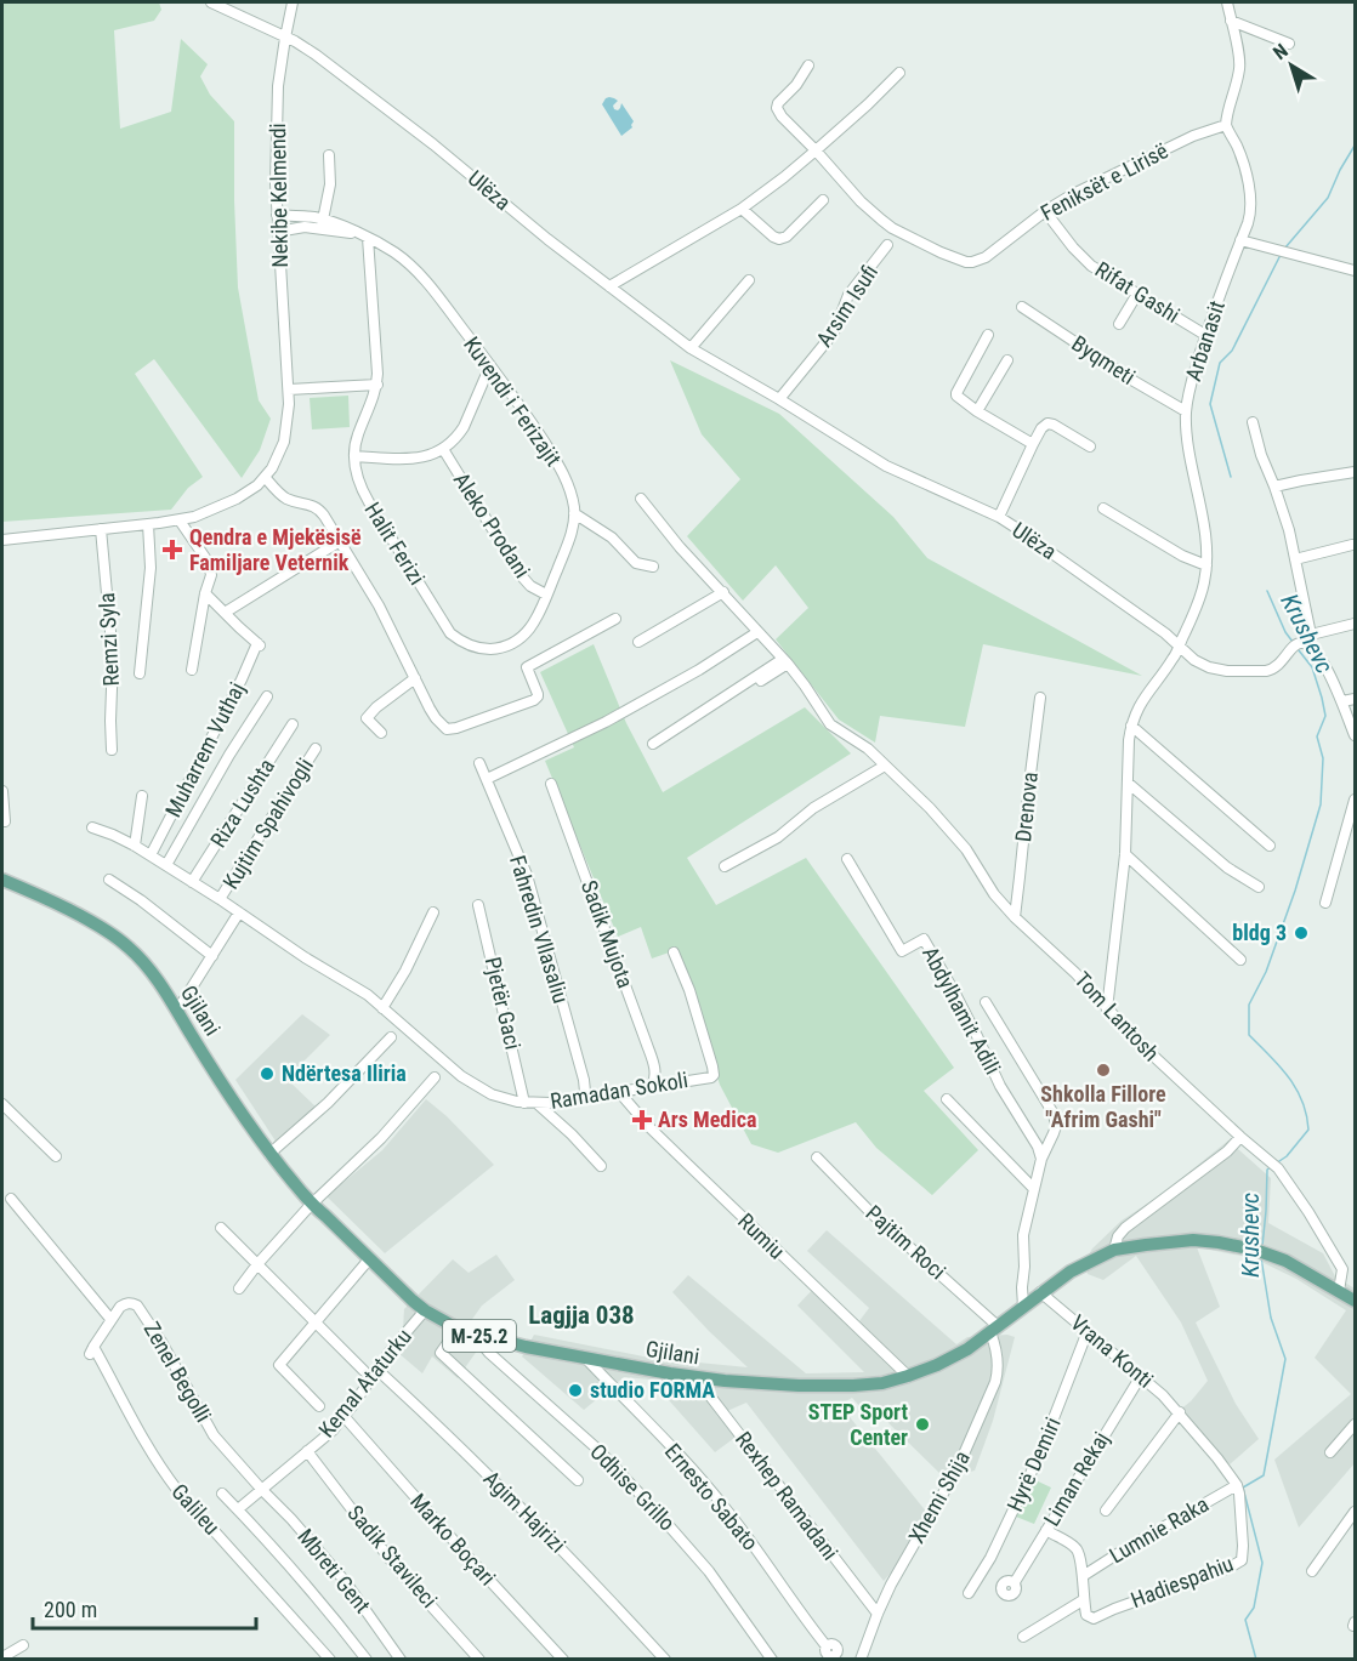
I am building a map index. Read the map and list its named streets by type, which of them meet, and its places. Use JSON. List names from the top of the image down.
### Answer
{
  "streets": {
    "main road": ["Gjilani", "M-25.2"],
    "street": [
      "Feniksët e Lirisë",
      "Ulëza",
      "Nekibe Kelmendi",
      "Rifat Gashi",
      "Arsim Isufi",
      "Arbanasit",
      "Byqmeti",
      "Kuvendi i Ferizajit",
      "Aleko Prodani",
      "Halit Ferizi",
      "Remzi Syla",
      "Muharrem Vuthaj",
      "Riza Lushta",
      "Drenova",
      "Kujtim Spahivogli",
      "Fahredin Vllasaliu",
      "Sadik Mujota",
      "Pjetër Gaci",
      "Abdylhamit Adili",
      "Tom Lantosh",
      "Ramadan Sokoli",
      "Rumiu",
      "Pajtim Roci",
      "Vrana Konti",
      "Zenel Begolli",
      "Kemal Ataturku",
      "Hyrë Demiri",
      "Liman Rekaj",
      "Odhise Grillo",
      "Rexhep Ramadani",
      "Ernesto Sabato",
      "Xhemi Shija",
      "Galileu",
      "Agim Hajrizi",
      "Lumnie Raka",
      "Marko Boçari",
      "Sadik Stavileci",
      "Mbreti Gent",
      "Hadiespahiu"
    ]
  },
  "crossings": [
    ["Feniksët e Lirisë", "Rifat Gashi"],
    ["Feniksët e Lirisë", "Arbanasit"],
    ["Ulëza", "Nekibe Kelmendi"],
    ["Ulëza", "Arsim Isufi"],
    ["Ulëza", "Arbanasit"],
    ["Nekibe Kelmendi", "Remzi Syla"],
    ["Rifat Gashi", "Arbanasit"],
    ["Arbanasit", "Byqmeti"],
    ["Arbanasit", "Tom Lantosh"],
    ["Kuvendi i Ferizajit", "Halit Ferizi"],
    ["Aleko Prodani", "Halit Ferizi"],
    ["Muharrem Vuthaj", "Ramadan Sokoli"],
    ["Riza Lushta", "Ramadan Sokoli"],
    ["Drenova", "Tom Lantosh"],
    ["Kujtim Spahivogli", "Ramadan Sokoli"],
    ["Fahredin Vllasaliu", "Ramadan Sokoli"],
    ["Sadik Mujota", "Ramadan Sokoli"],
    ["Pjetër Gaci", "Ramadan Sokoli"],
    ["Gjilani", "Tom Lantosh"],
    ["Gjilani", "Rumiu"],
    ["Gjilani", "Pajtim Roci"],
    ["Gjilani", "Vrana Konti"],
    ["Gjilani", "Kemal Ataturku"],
    ["Gjilani", "Odhise Grillo"],
    ["Gjilani", "Rexhep Ramadani"],
    ["Gjilani", "Ernesto Sabato"],
    ["Gjilani", "Xhemi Shija"],
    ["Ramadan Sokoli", "Rumiu"],
    ["Pajtim Roci", "Xhemi Shija"],
    ["Vrana Konti", "Hyrë Demiri"],
    ["Vrana Konti", "Liman Rekaj"],
    ["Vrana Konti", "Lumnie Raka"],
    ["Vrana Konti", "Hadiespahiu"],
    ["Zenel Begolli", "Kemal Ataturku"],
    ["Zenel Begolli", "Galileu"],
    ["Zenel Begolli", "Mbreti Gent"],
    ["Kemal Ataturku", "Agim Hajrizi"],
    ["Kemal Ataturku", "Marko Boçari"],
    ["Kemal Ataturku", "Sadik Stavileci"],
    ["Kemal Ataturku", "Mbreti Gent"],
    ["Rexhep Ramadani", "Xhemi Shija"],
    ["Lumnie Raka", "Hadiespahiu"]
  ],
  "districts": ["Lagjja 038"],
  "water": ["Krushevc"],
  "places": {
    "health": ["Qendra e Mjekësisë Familjare Veternik", "Ars Medica"],
    "other": [
      "bldg 3",
      "Shkolla Fillore \"Afrim Gashi\"",
      "Ndërtesa Iliria",
      "studio FORMA",
      "STEP Sport Center"
    ]
  },
  "scale_bar": "200 m",
  "north": "top left"
}
